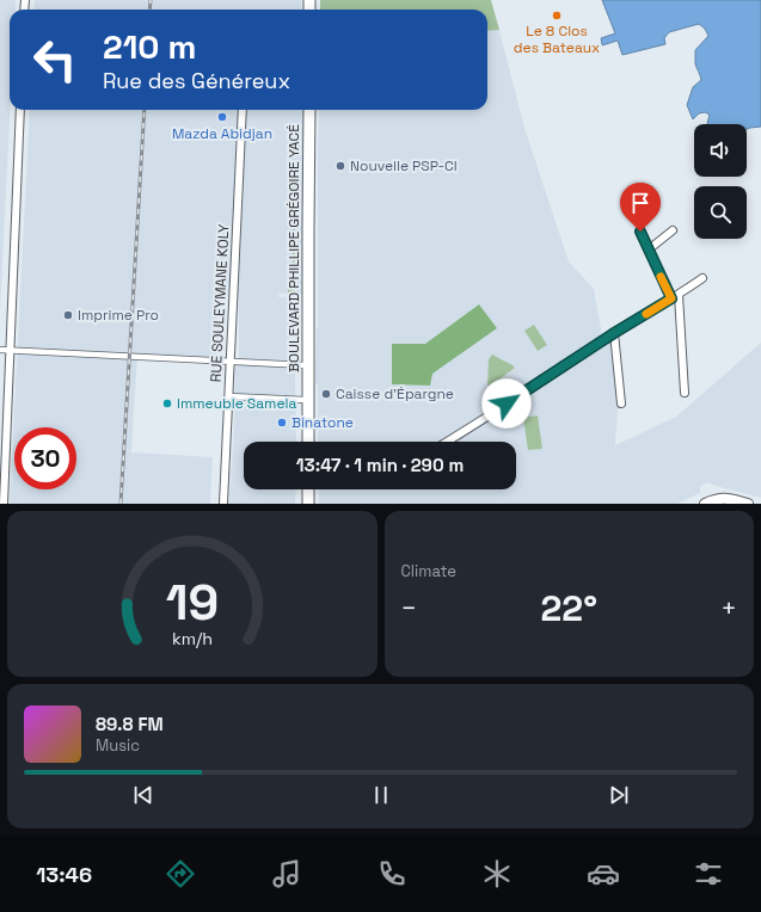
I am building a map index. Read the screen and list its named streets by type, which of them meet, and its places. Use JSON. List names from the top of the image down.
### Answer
{
  "streets": {
    "main road": ["BOULEVARD PHILLIPE GRÉGOIRE YACÉ"],
    "street": ["RUE SOULEYMANE KOLY"]
  },
  "places": [
    "Le 8 Clos des Bateaux",
    "Mazda Abidjan",
    "Nouvelle PSP-CI",
    "Imprime Pro",
    "Caisse d'Épargne",
    "Immeuble Samela",
    "Binatone"
  ],
  "page": {
    "turn": ["210 m", "Rue des Généreux"],
    "limit": "30",
    "trip": "13:47 · 1 min · 290 m",
    "tile": "Climate",
    "heat": ["−", "22°", "+"],
    "song": ["89.8 FM", "Music"],
    "tabs": "13:46",
    "gauge": ["19", "km/h"]
  }
}
